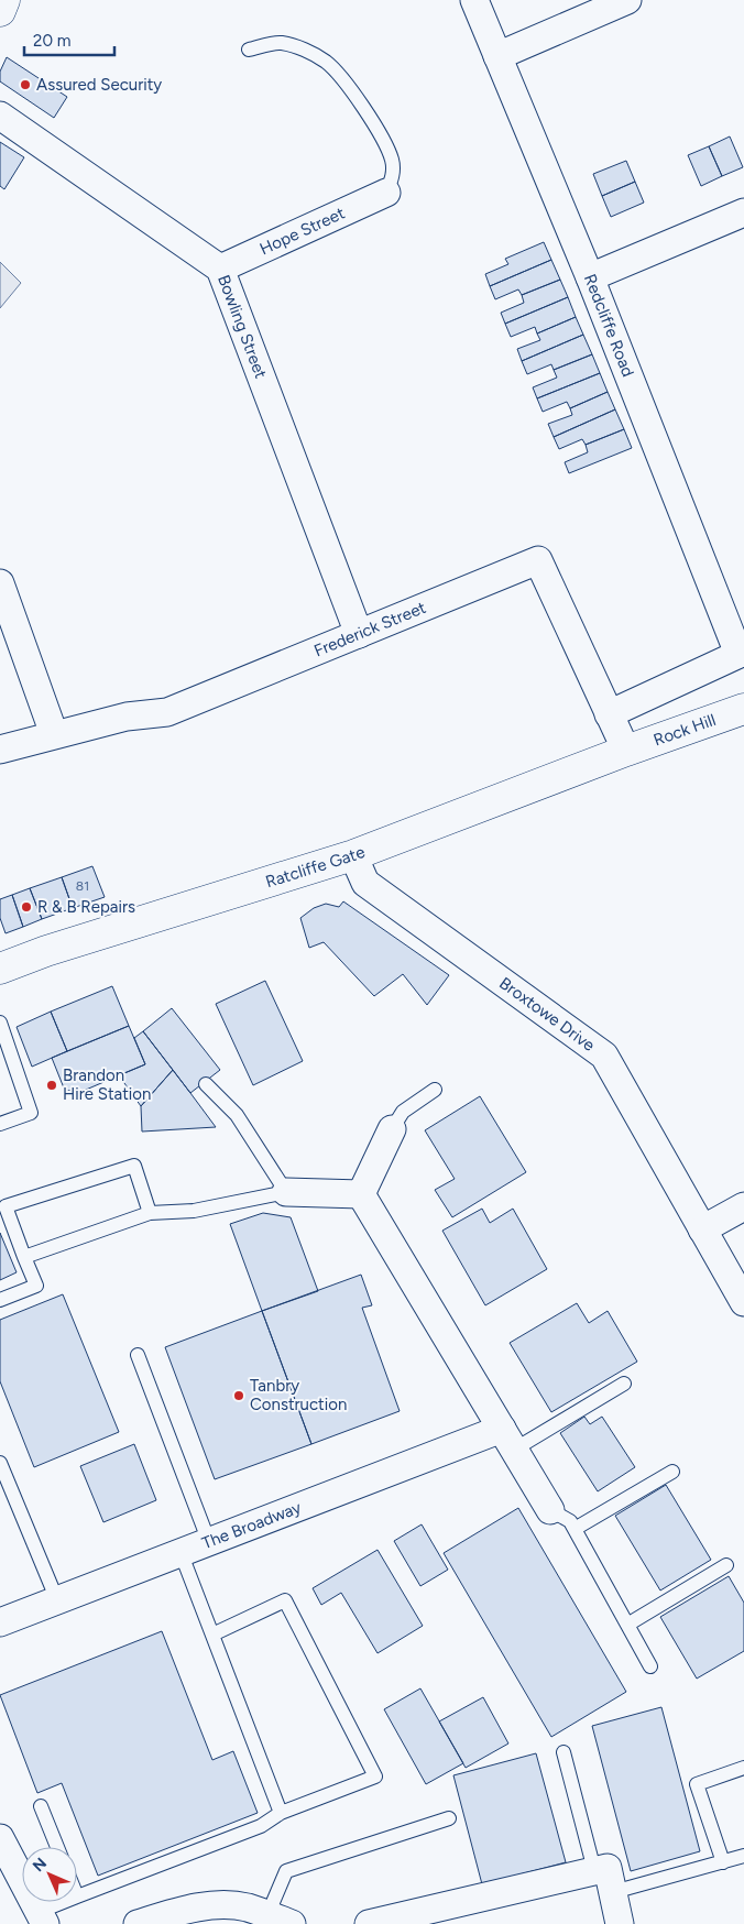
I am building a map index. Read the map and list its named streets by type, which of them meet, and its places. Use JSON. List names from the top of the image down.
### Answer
{
  "streets": {
    "main road": ["Rock Hill", "Ratcliffe Gate"],
    "street": [
      "Hope Street",
      "Redcliffe Road",
      "Bowling Street",
      "Frederick Street",
      "Broxtowe Drive",
      "The Broadway"
    ]
  },
  "crossings": [
    ["Hope Street", "Bowling Street"],
    ["Bowling Street", "Frederick Street"],
    ["Frederick Street", "Rock Hill"],
    ["Frederick Street", "Ratcliffe Gate"],
    ["Rock Hill", "Ratcliffe Gate"],
    ["Ratcliffe Gate", "Broxtowe Drive"]
  ],
  "places": [
    "Assured Security",
    "R & B Repairs",
    "Brandon Hire Station",
    "Tanbry Construction"
  ],
  "house_numbers": ["81"],
  "scale_bar": "20 m",
  "north": "top left"
}
